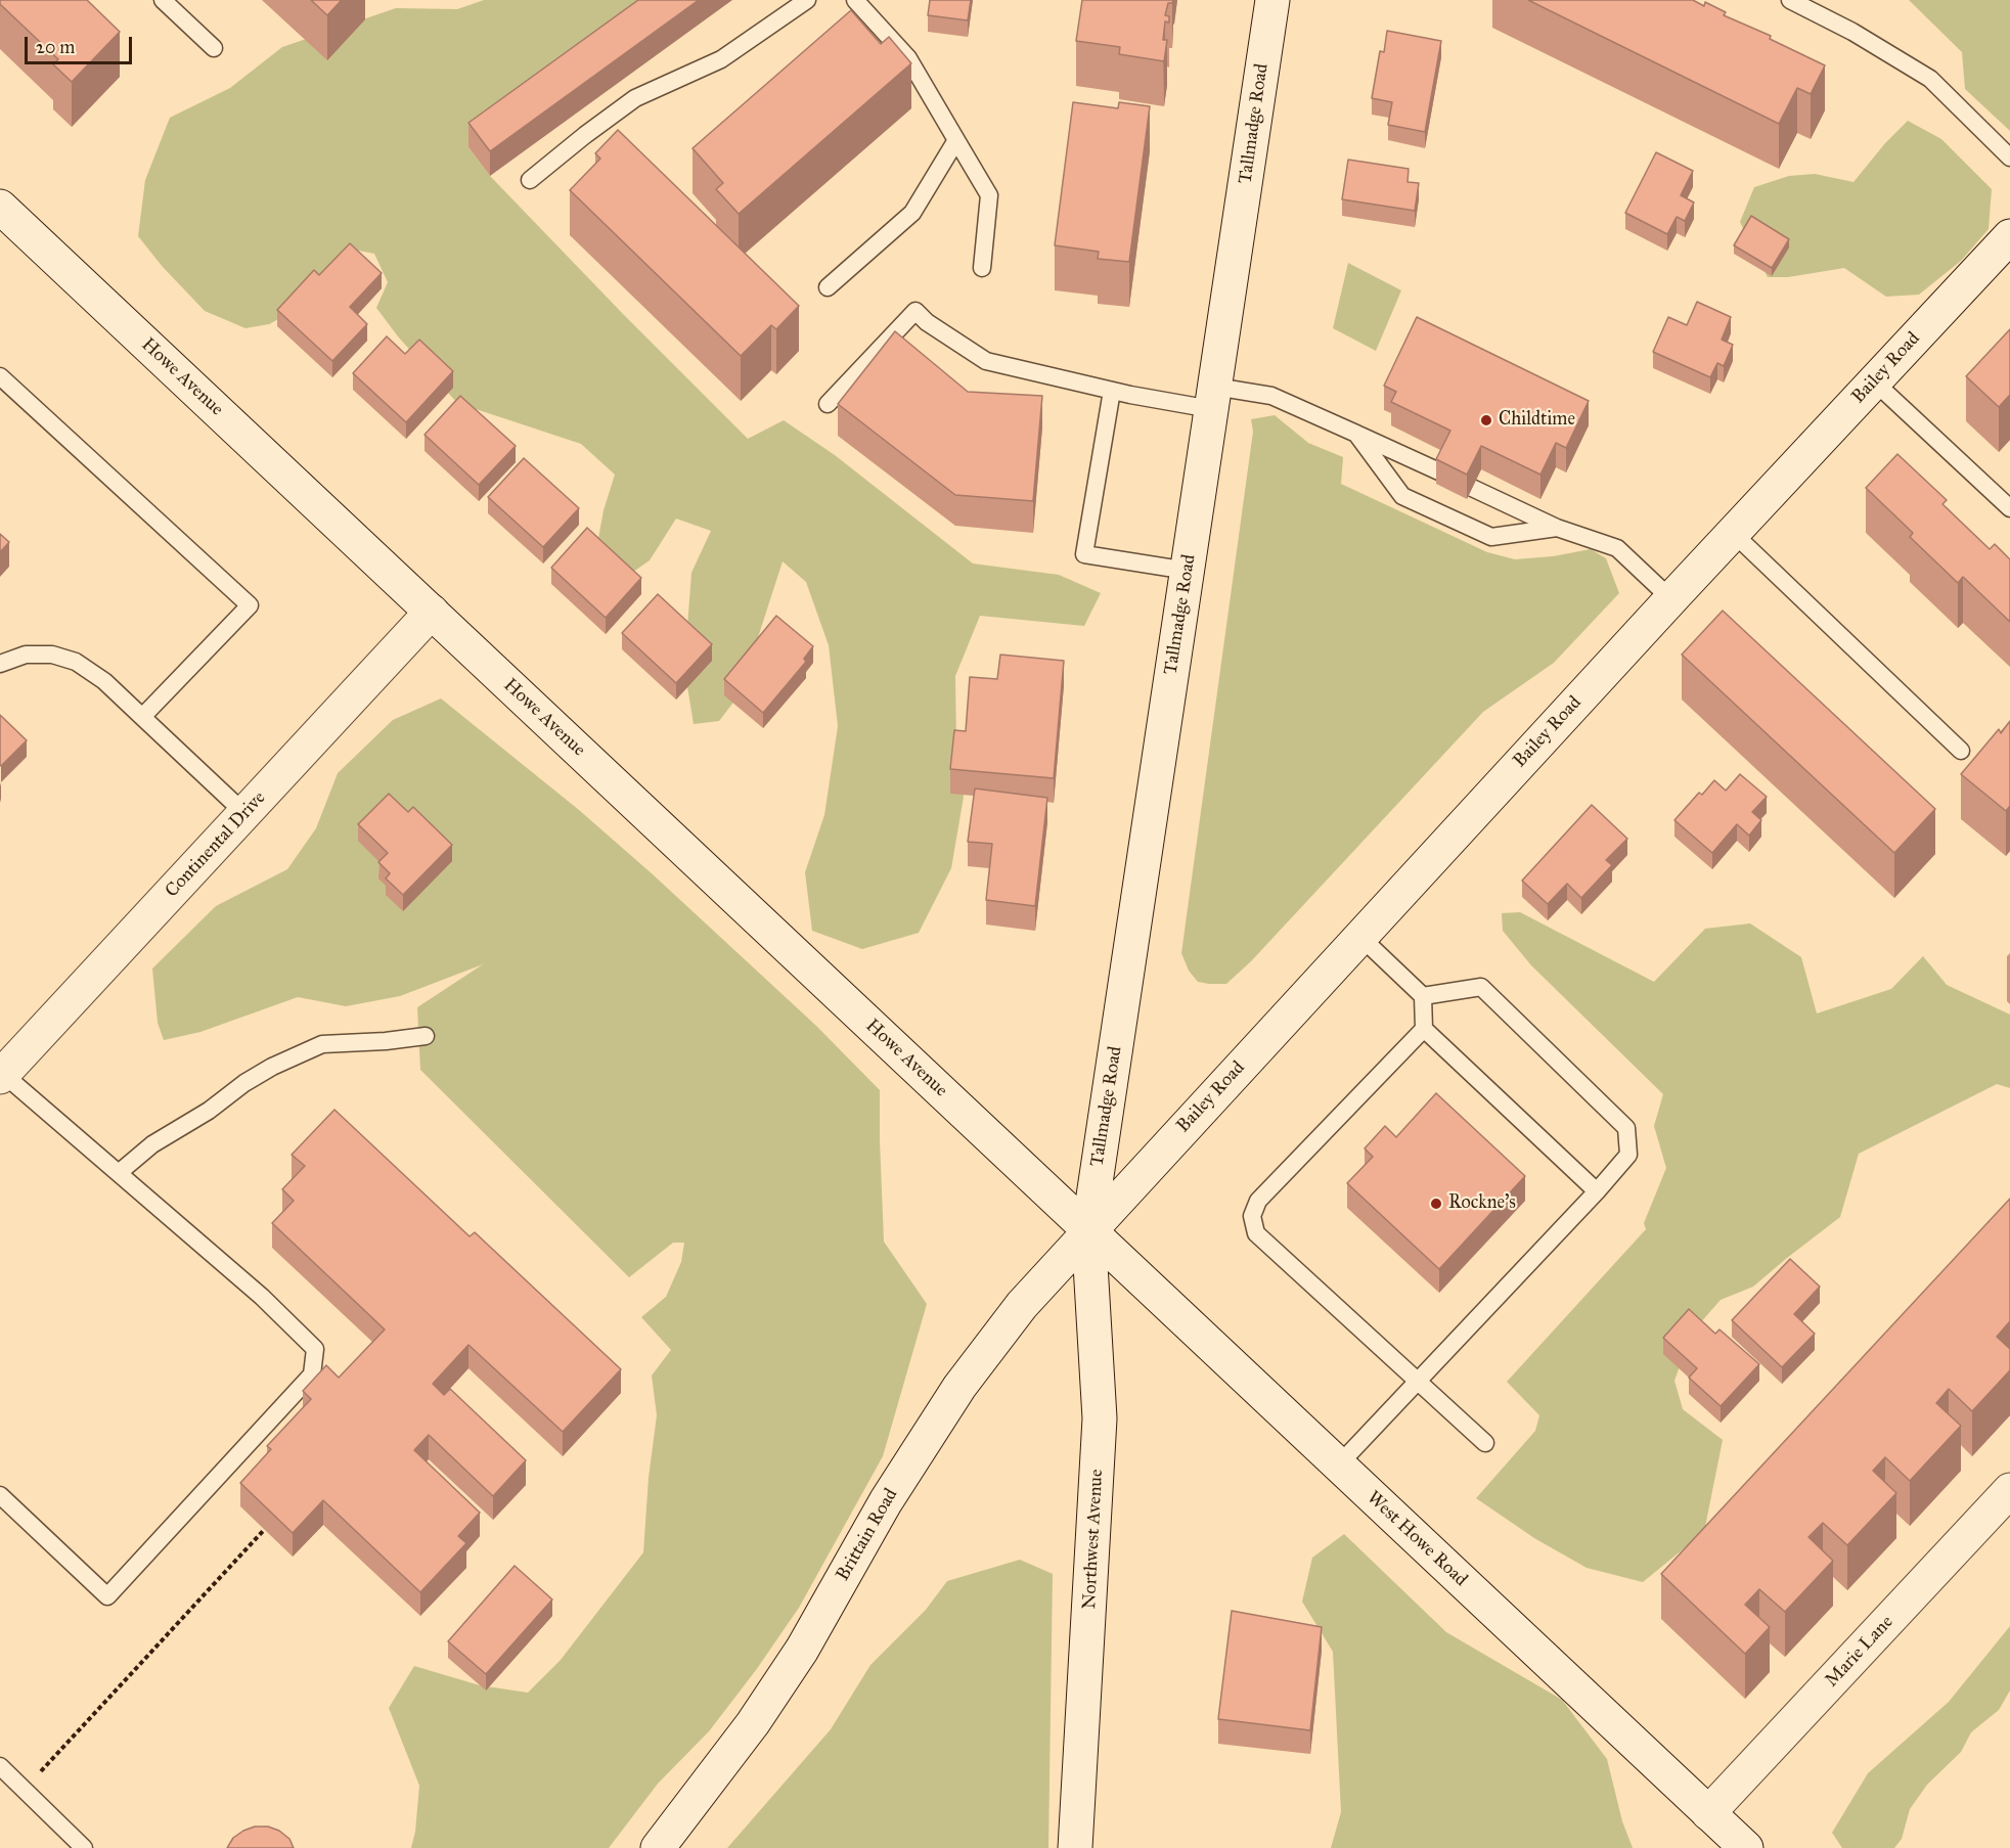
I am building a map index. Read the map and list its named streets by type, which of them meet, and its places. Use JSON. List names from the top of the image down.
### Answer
{
  "streets": {
    "street": [
      "Tallmadge Road",
      "Bailey Road",
      "Howe Avenue",
      "Continental Drive",
      "Brittain Road",
      "Northwest Avenue",
      "West Howe Road",
      "Marie Lane"
    ]
  },
  "crossings": [
    ["Tallmadge Road", "Bailey Road"],
    ["Tallmadge Road", "Howe Avenue"],
    ["Tallmadge Road", "Brittain Road"],
    ["Tallmadge Road", "Northwest Avenue"],
    ["Tallmadge Road", "West Howe Road"],
    ["Bailey Road", "Howe Avenue"],
    ["Bailey Road", "Brittain Road"],
    ["Bailey Road", "Northwest Avenue"],
    ["Bailey Road", "West Howe Road"],
    ["Howe Avenue", "Continental Drive"],
    ["Howe Avenue", "Brittain Road"],
    ["Howe Avenue", "Northwest Avenue"],
    ["Howe Avenue", "West Howe Road"],
    ["Brittain Road", "Northwest Avenue"],
    ["Brittain Road", "West Howe Road"],
    ["Northwest Avenue", "West Howe Road"],
    ["West Howe Road", "Marie Lane"]
  ],
  "places": ["Childtime", "Rockne's"],
  "scale_bar": "20 m"
}
